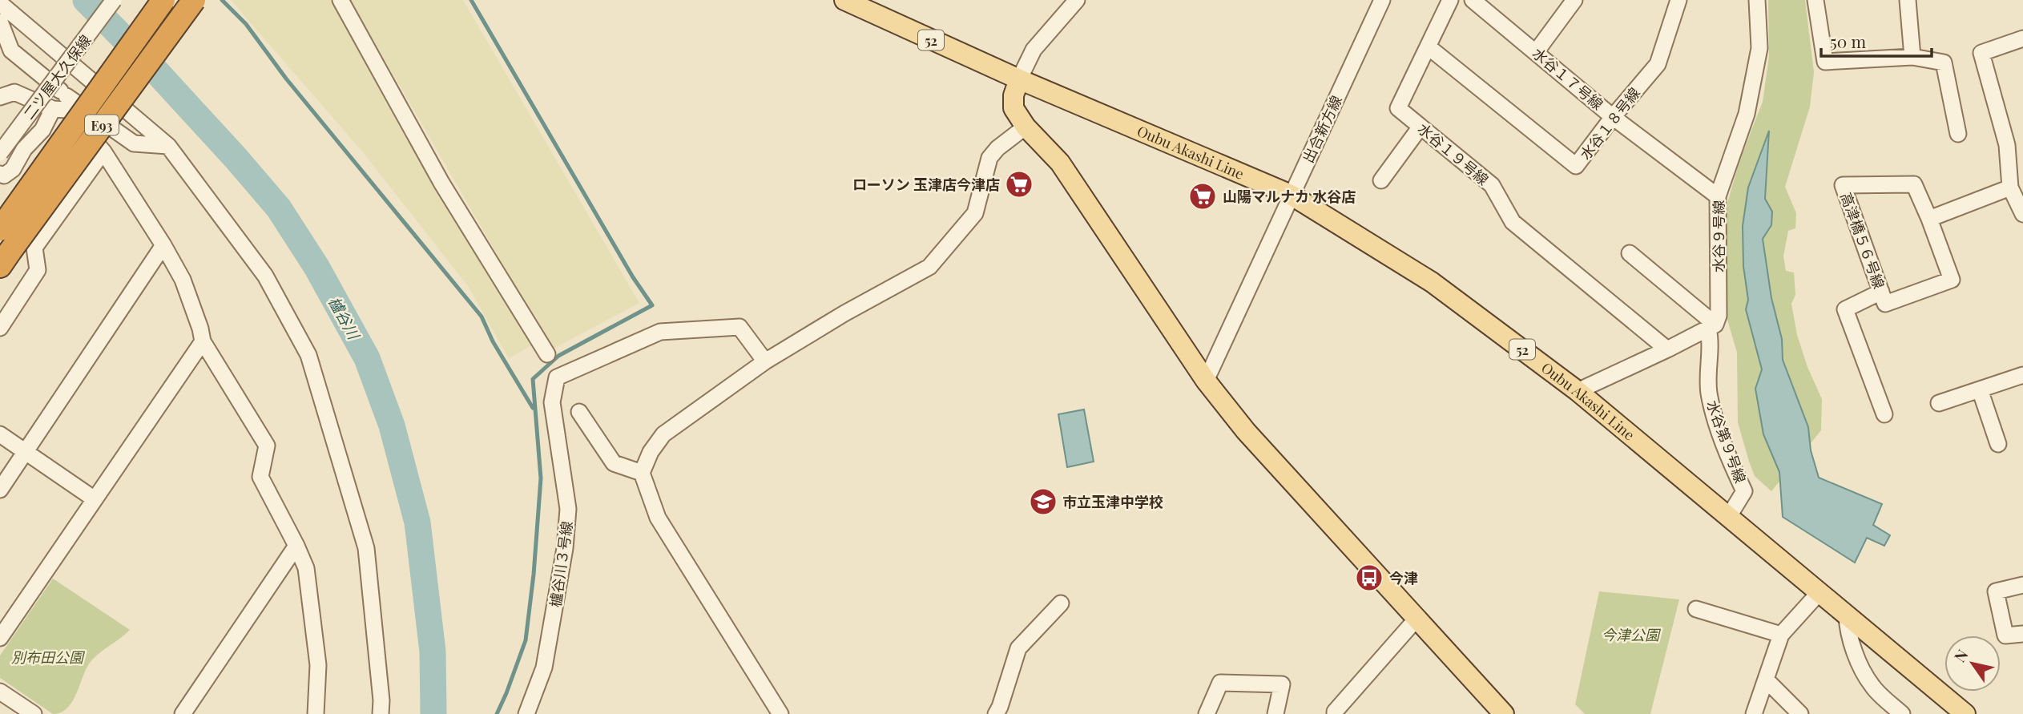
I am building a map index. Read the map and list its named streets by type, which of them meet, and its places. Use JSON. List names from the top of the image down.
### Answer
{
  "streets": {
    "highway": ["E93"],
    "main road": ["52", "Oubu Akashi Line"],
    "street": [
      "二ツ屋大久保線",
      "水谷１７号線",
      "水谷１８号線",
      "出合新方線",
      "水谷１９号線",
      "水谷９号線",
      "高津橋５６号線",
      "水谷第９号線",
      "櫨谷川３号線"
    ]
  },
  "crossings": [
    ["水谷１７号線", "水谷１８号線"],
    ["水谷１７号線", "水谷９号線"],
    ["水谷１８号線", "水谷１９号線"],
    ["出合新方線", "Oubu Akashi Line"],
    ["Oubu Akashi Line", "水谷第９号線"],
    ["水谷９号線", "水谷第９号線"]
  ],
  "water": ["櫨谷川"],
  "parks": ["今津公園", "別布田公園"],
  "places": {
    "supermarket": ["ローソン 玉津店今津店", "山陽マルナカ 水谷店"],
    "school or university": ["市立玉津中学校"],
    "bus stop": ["今津"]
  },
  "scale_bar": "50 m",
  "north": "top left"
}
